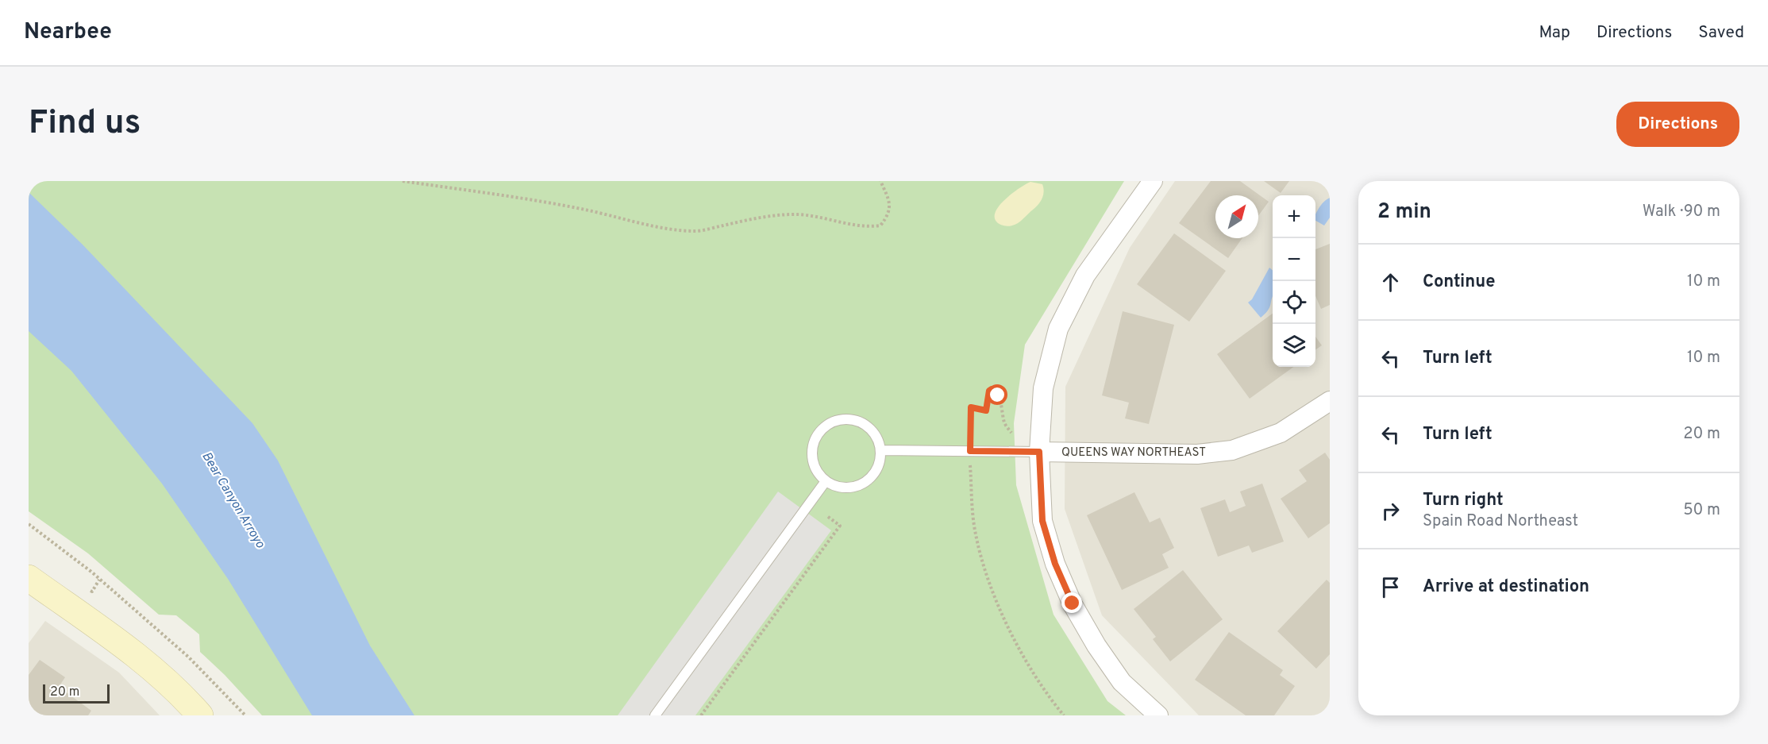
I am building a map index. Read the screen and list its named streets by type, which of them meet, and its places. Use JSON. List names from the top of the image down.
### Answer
{
  "streets": {
    "street": ["QUEENS WAY NORTHEAST"]
  },
  "water": ["Bear Canyon Arroyo"],
  "scale_bar": "20 m",
  "north": "top right",
  "page": {
    "header": "Nearbee",
    "nav": ["Map", "Directions", "Saved"],
    "buttons": "Directions",
    "title": "Find us",
    "heading": ["2 min", "Walk · 90 m"],
    "map_buttons": ["+", "−"],
    "list": [
      ["Continue", "10 m"],
      ["Turn left", "10 m"],
      ["Turn left", "20 m"],
      ["Turn right", "Spain Road Northeast", "50 m"],
      "Arrive at destination"
    ],
    "scale": "20 m"
  }
}
